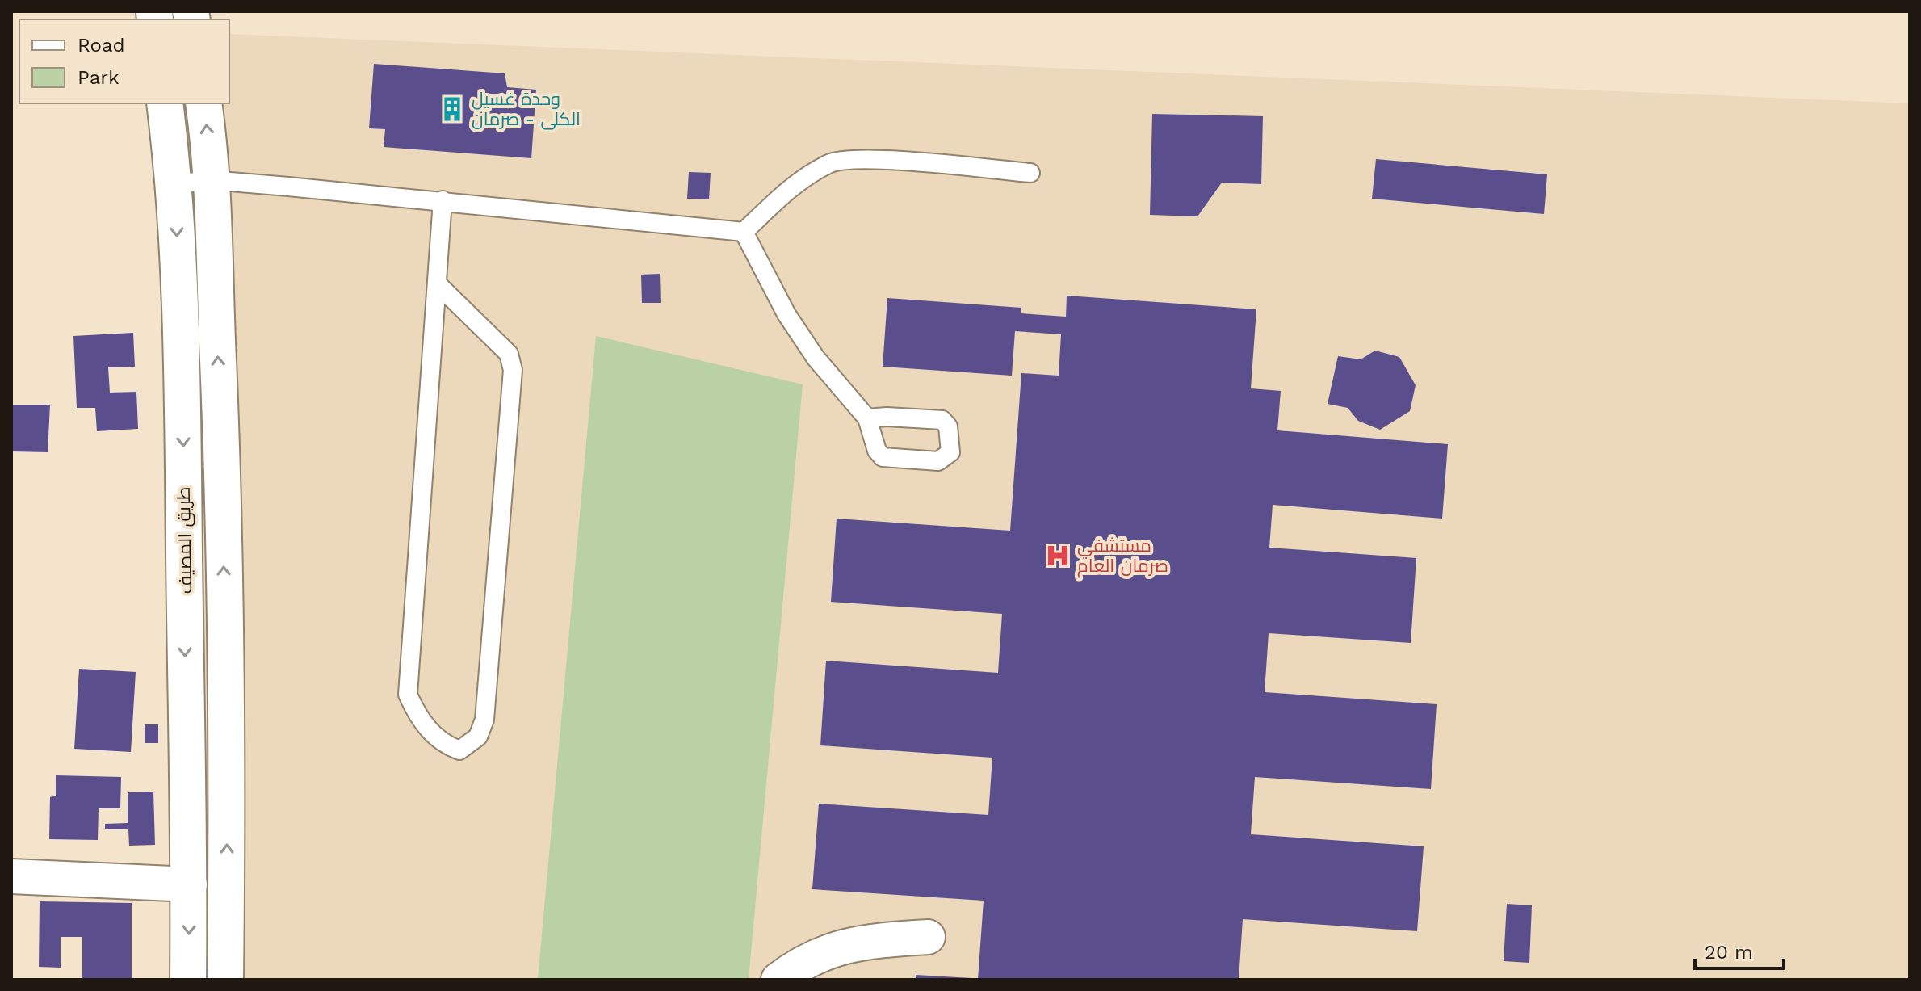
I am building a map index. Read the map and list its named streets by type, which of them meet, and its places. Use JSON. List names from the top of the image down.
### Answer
{
  "streets": {
    "main road": ["طريق المصيف"]
  },
  "places": {
    "building": ["وحدة غسيل الكلى - صرمان"],
    "hospital": ["مستشفي صرمان العام"]
  },
  "legend": ["Road", "Park"],
  "scale_bar": "20 m"
}
